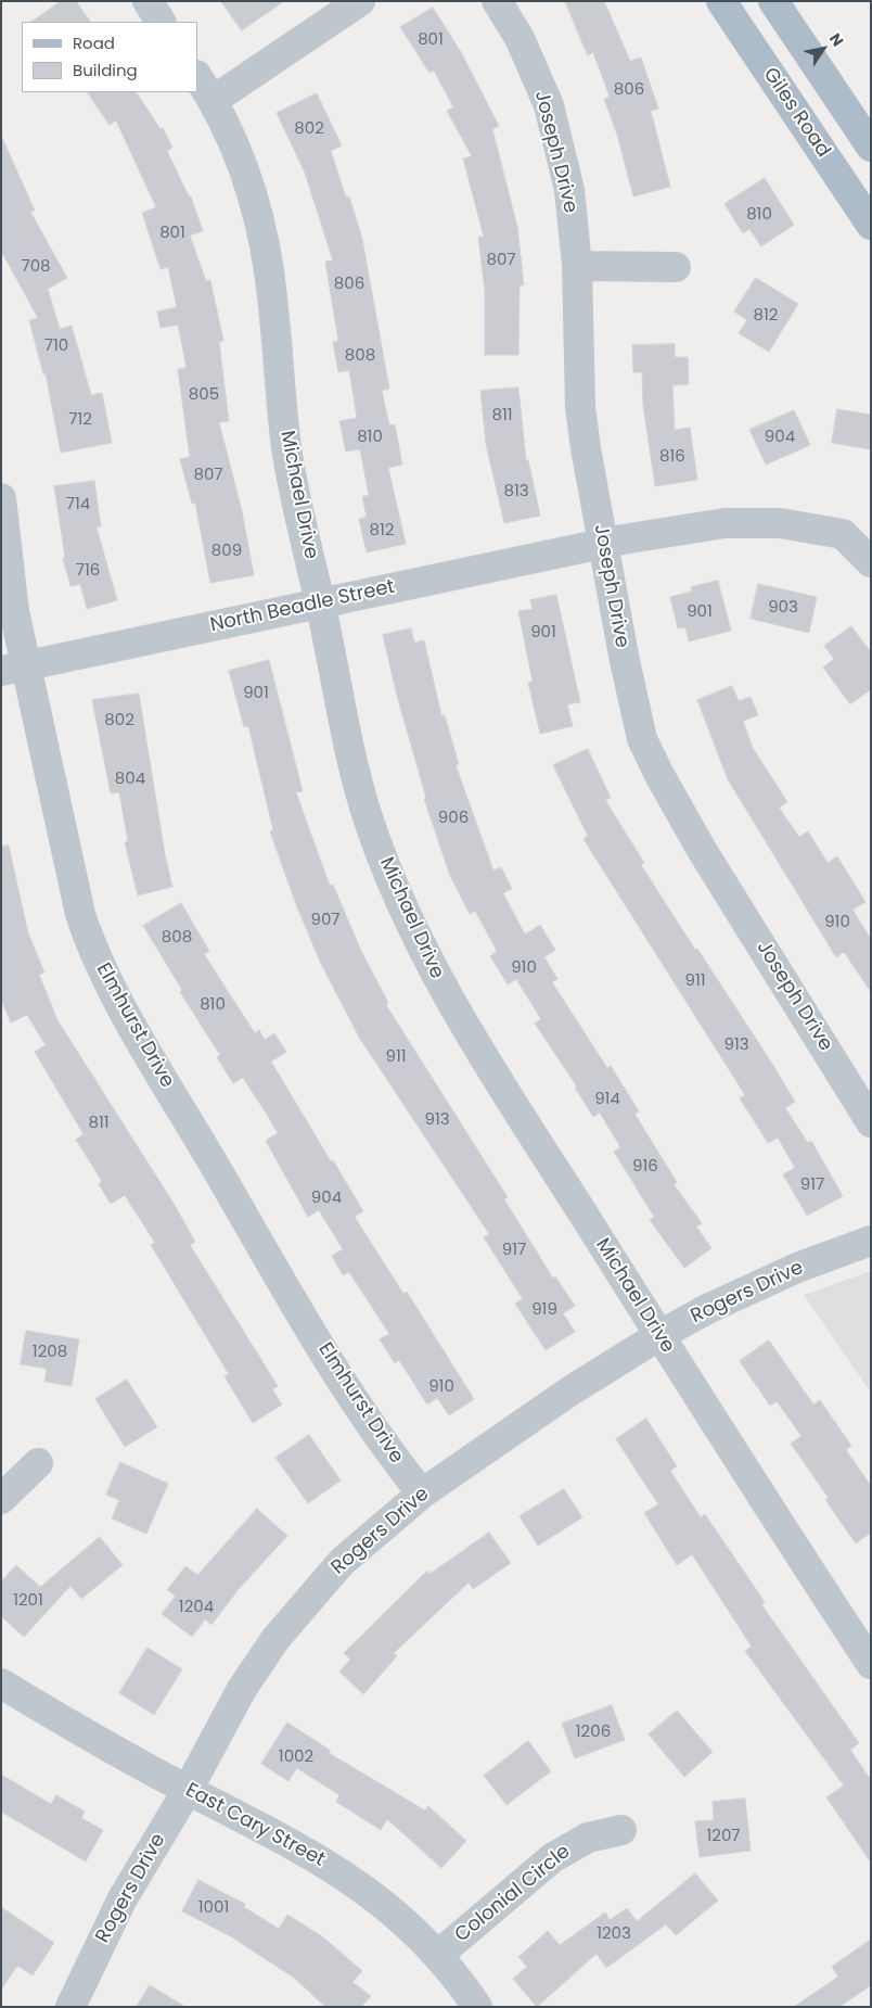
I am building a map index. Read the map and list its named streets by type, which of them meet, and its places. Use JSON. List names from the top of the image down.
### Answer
{
  "streets": {
    "main road": ["Giles Road"],
    "street": [
      "Joseph Drive",
      "Michael Drive",
      "North Beadle Street",
      "Elmhurst Drive",
      "Rogers Drive",
      "East Cary Street",
      "Colonial Circle"
    ]
  },
  "crossings": [
    ["Joseph Drive", "North Beadle Street"],
    ["Michael Drive", "North Beadle Street"],
    ["Michael Drive", "Rogers Drive"],
    ["North Beadle Street", "Elmhurst Drive"],
    ["Elmhurst Drive", "Rogers Drive"],
    ["Rogers Drive", "East Cary Street"],
    ["East Cary Street", "Colonial Circle"]
  ],
  "house_numbers": [
    "801",
    "806",
    "802",
    "810",
    "801",
    "807",
    "708",
    "806",
    "812",
    "710",
    "808",
    "805",
    "811",
    "712",
    "810",
    "904",
    "816",
    "807",
    "813",
    "714",
    "812",
    "809",
    "716",
    "903",
    "901",
    "901",
    "901",
    "802",
    "804",
    "906",
    "907",
    "910",
    "808",
    "910",
    "911",
    "810",
    "913",
    "911",
    "914",
    "913",
    "811",
    "916",
    "917",
    "904",
    "917",
    "919",
    "1208",
    "910",
    "1201",
    "1204",
    "1206",
    "1002",
    "1207",
    "1001",
    "1203"
  ],
  "legend": ["Road", "Building"],
  "north": "top right"
}
